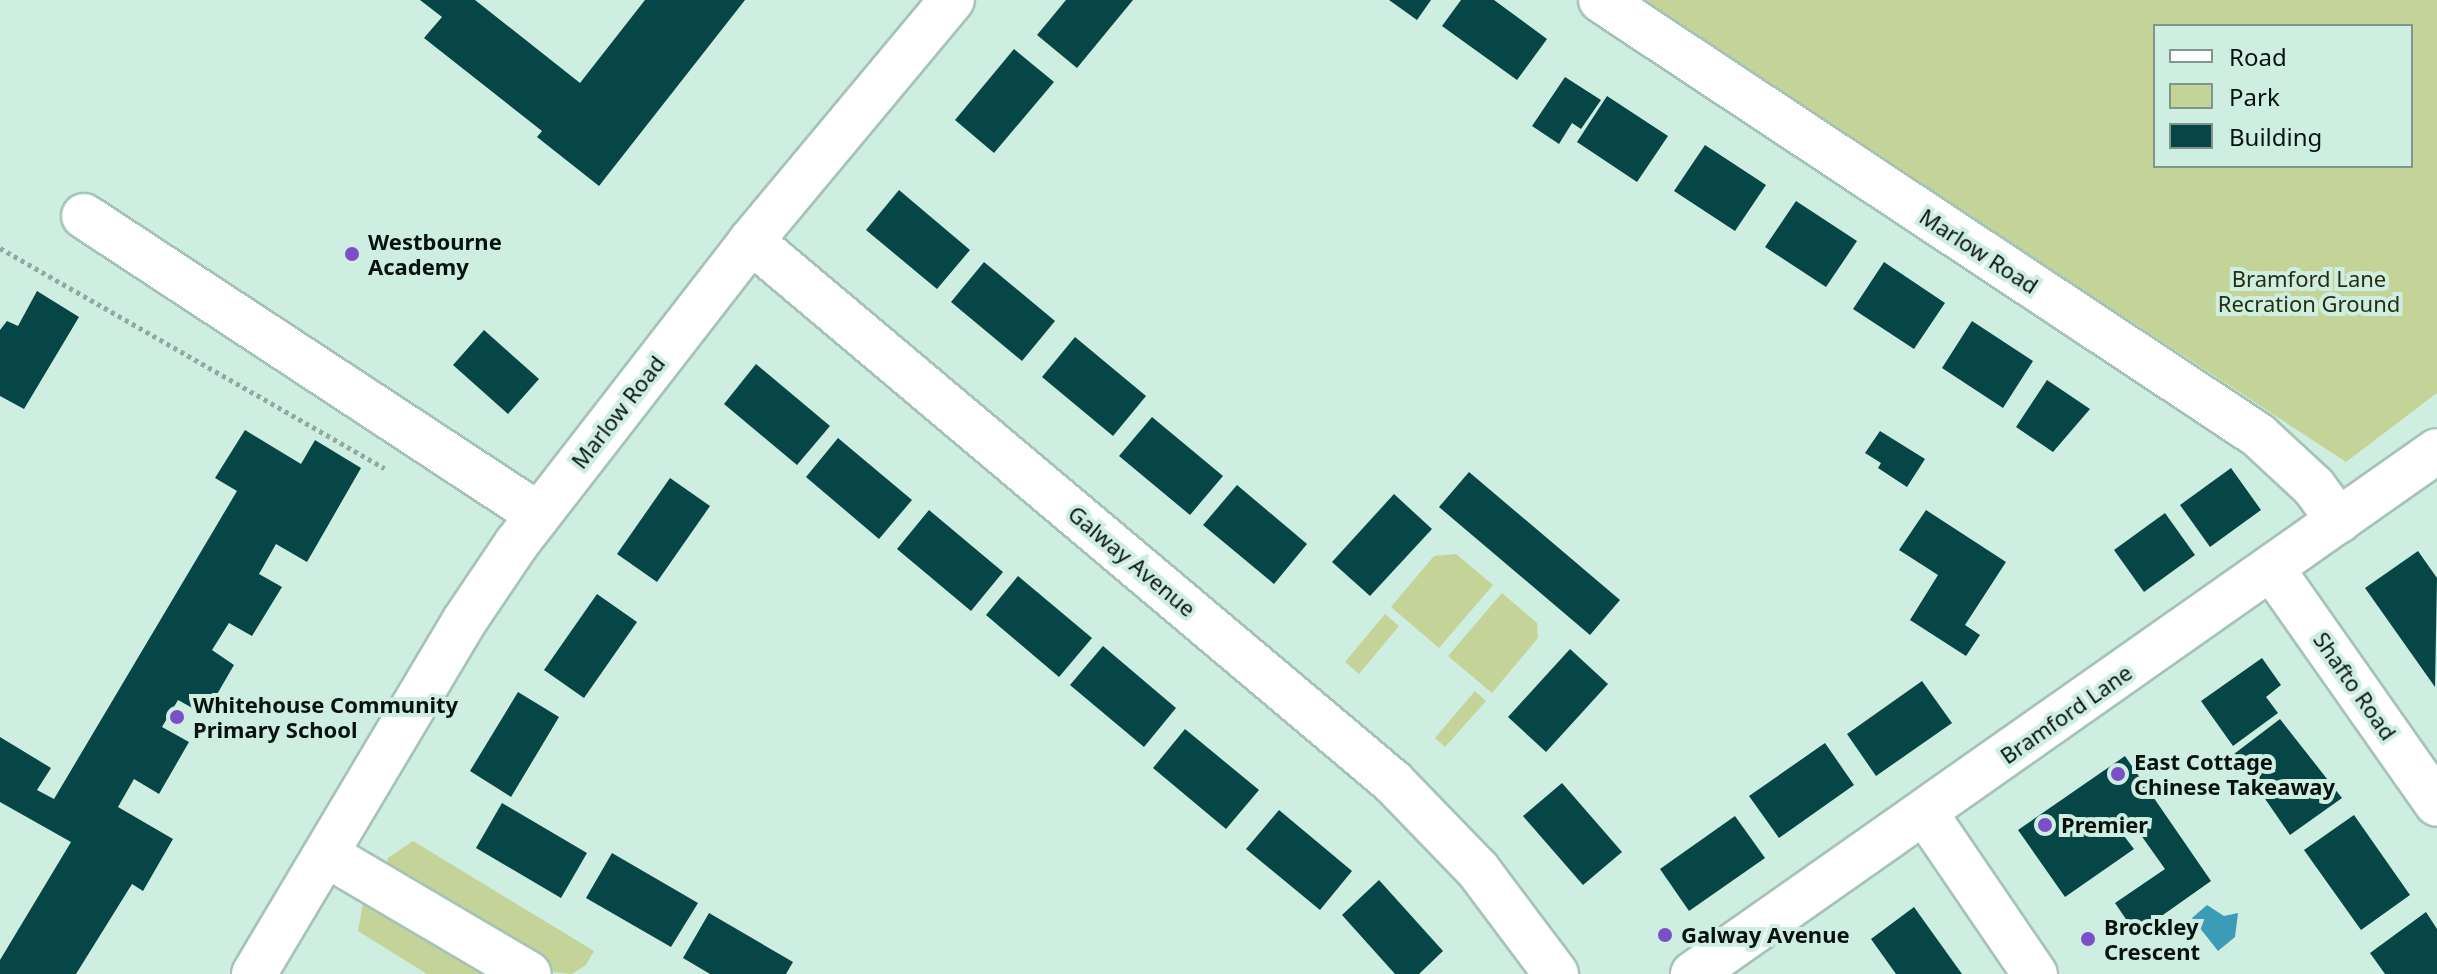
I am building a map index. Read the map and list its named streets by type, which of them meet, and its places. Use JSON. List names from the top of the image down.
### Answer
{
  "streets": {
    "street": [
      "Marlow Road",
      "Galway Avenue",
      "Shafto Road",
      "Bramford Lane"
    ]
  },
  "crossings": [
    ["Marlow Road", "Galway Avenue"],
    ["Marlow Road", "Bramford Lane"],
    ["Shafto Road", "Bramford Lane"]
  ],
  "parks": ["Bramford Lane Recration Ground"],
  "places": [
    "Westbourne Academy",
    "Whitehouse Community Primary School",
    "East Cottage Chinese Takeaway",
    "Premier",
    "Galway Avenue",
    "Brockley Crescent"
  ],
  "legend": ["Road", "Park", "Building"]
}
